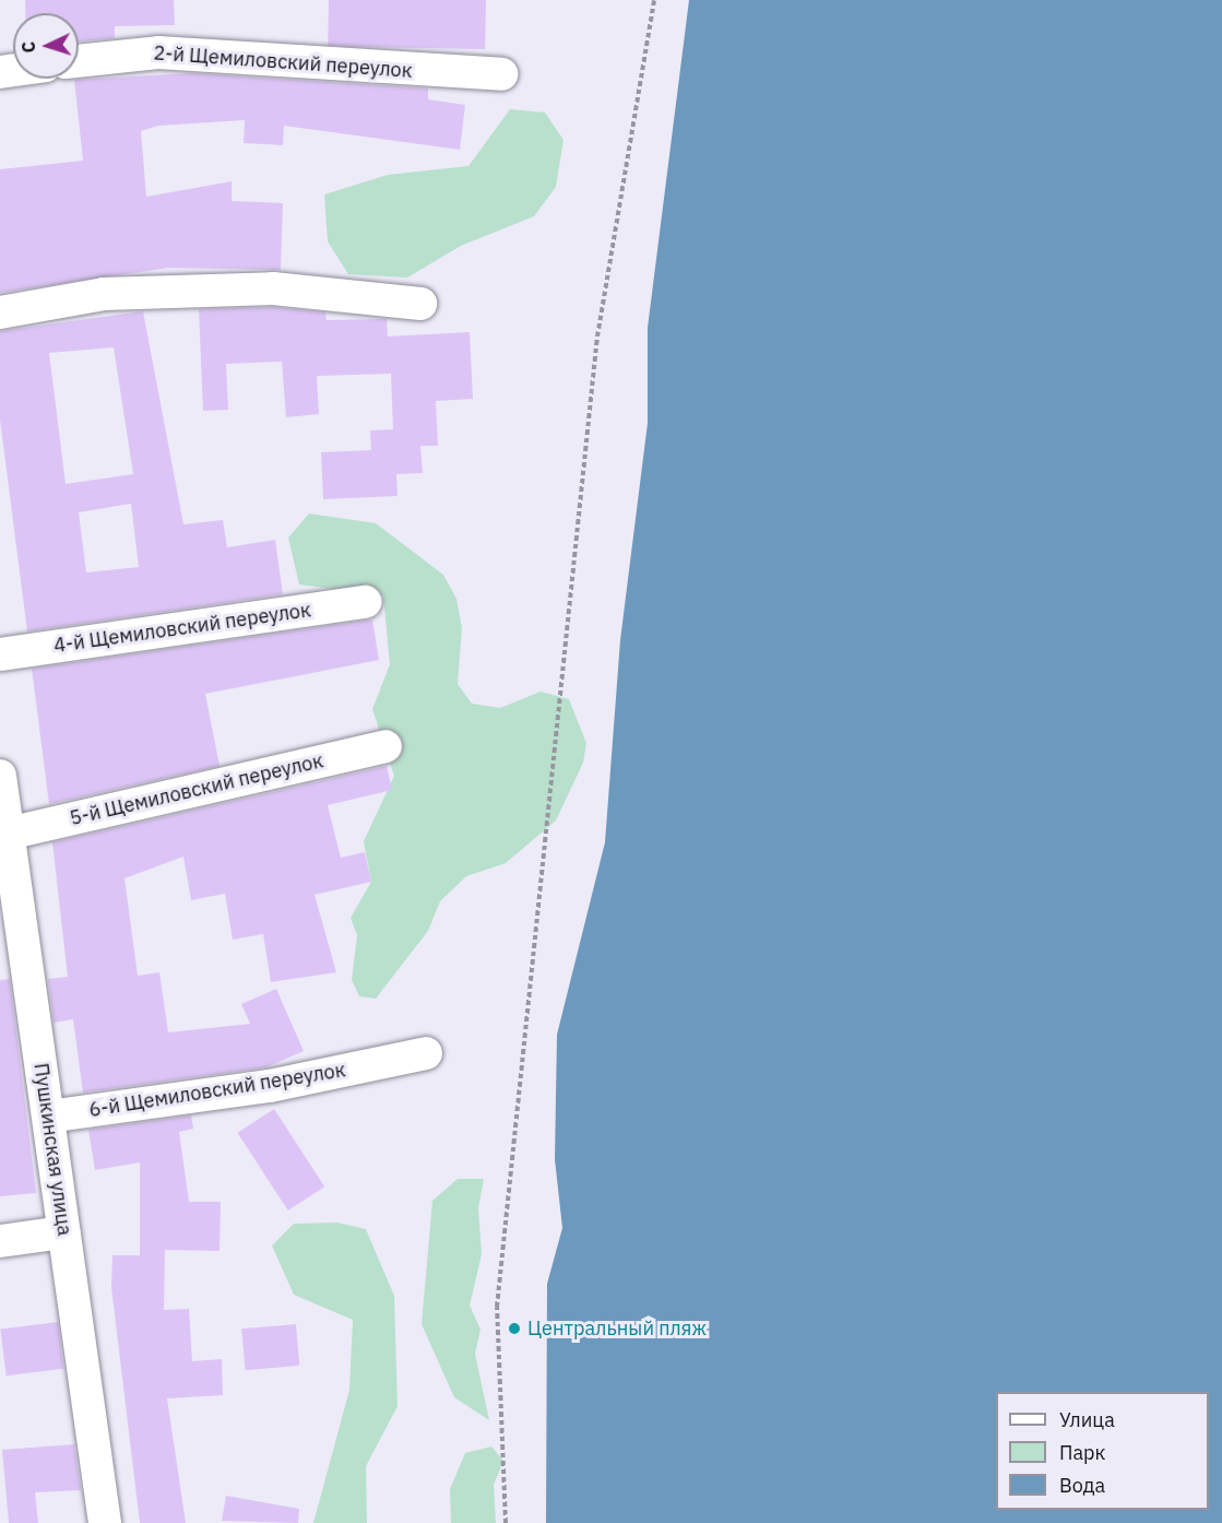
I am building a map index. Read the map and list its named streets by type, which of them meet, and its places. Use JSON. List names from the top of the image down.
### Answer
{
  "streets": {
    "street": [
      "2-й Щемиловский переулок",
      "4-й Щемиловский переулок",
      "5-й Щемиловский переулок",
      "6-й Щемиловский переулок",
      "Пушкинская улица"
    ]
  },
  "crossings": [
    ["5-й Щемиловский переулок", "Пушкинская улица"],
    ["6-й Щемиловский переулок", "Пушкинская улица"]
  ],
  "places": ["Центральный пляж"],
  "legend": ["Улица", "Парк", "Вода"],
  "north": "left"
}
